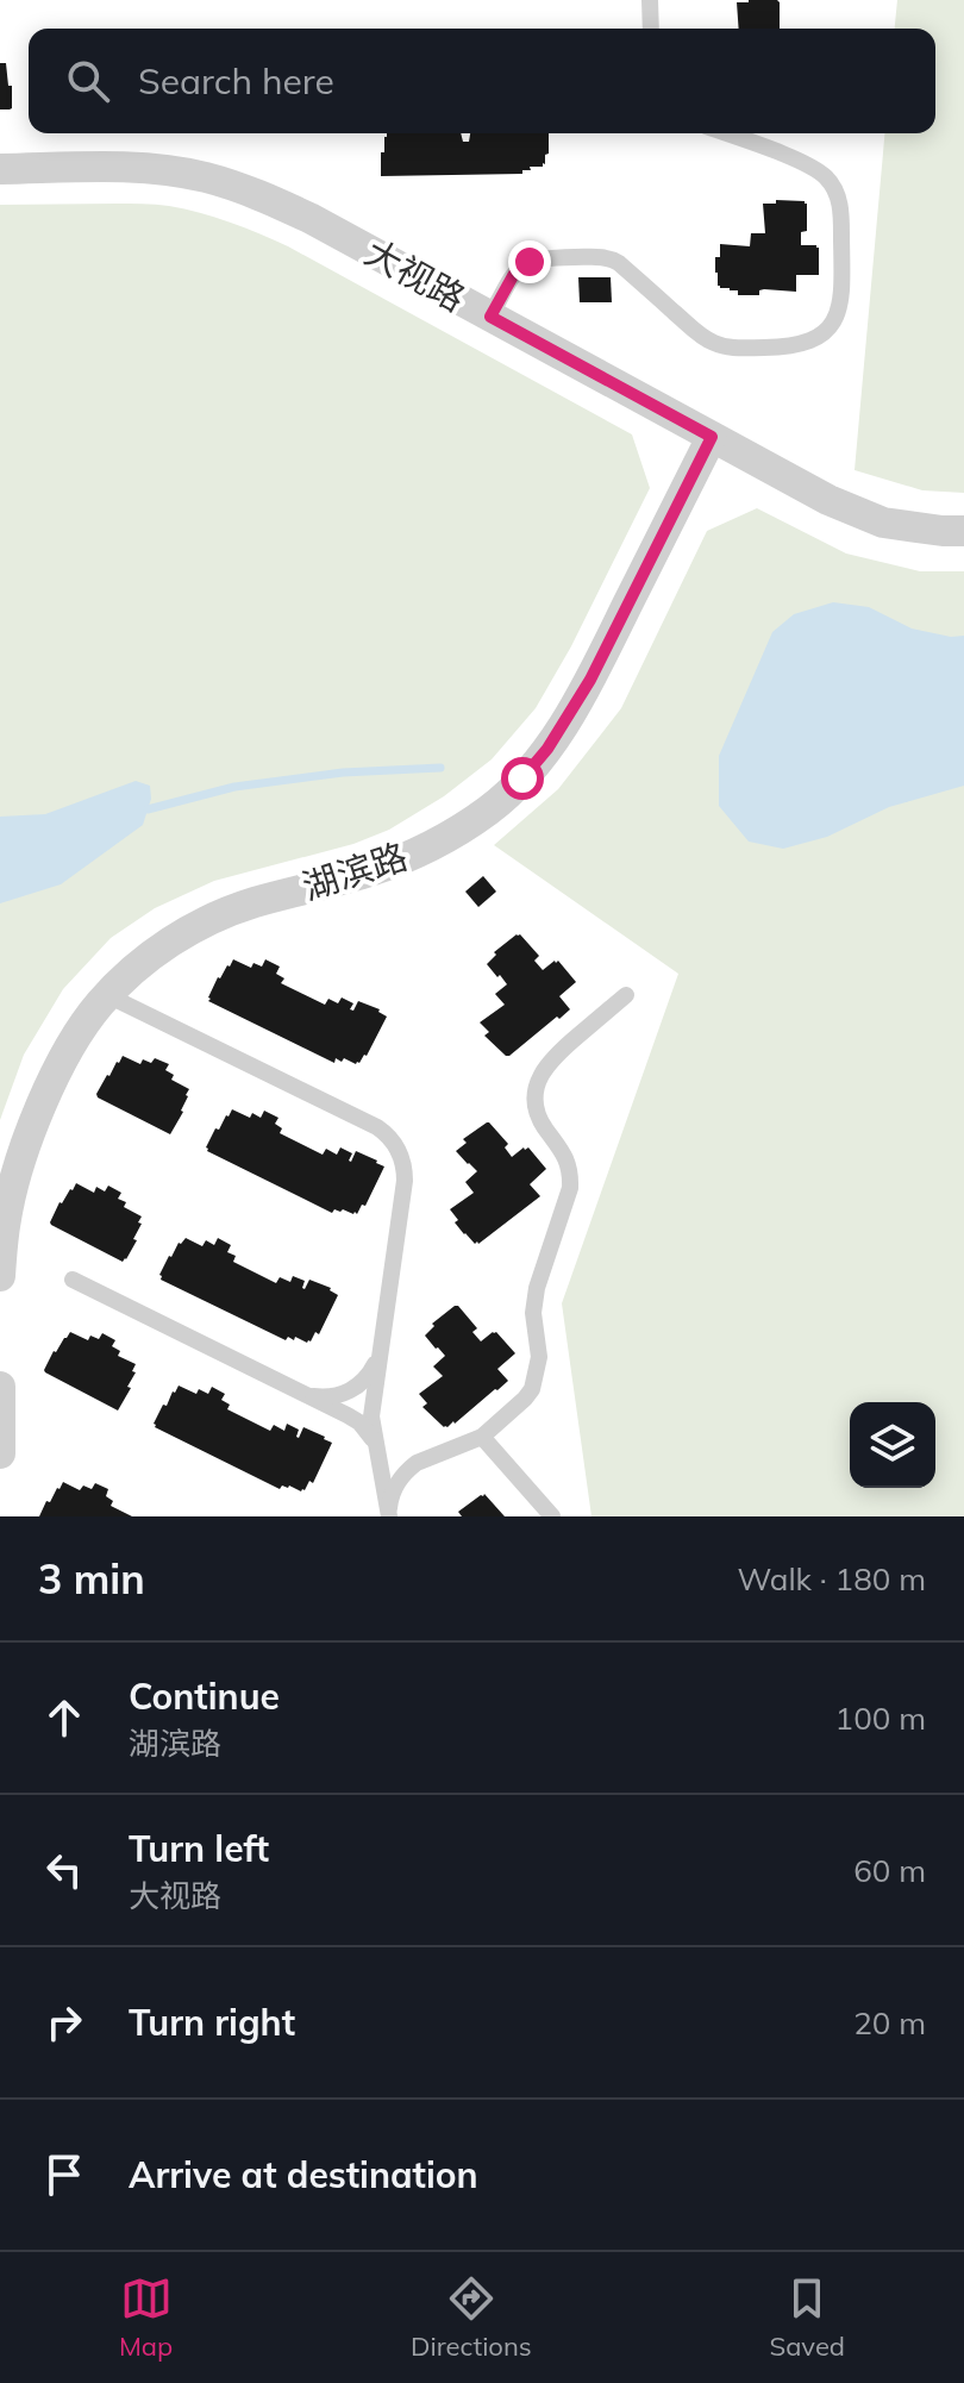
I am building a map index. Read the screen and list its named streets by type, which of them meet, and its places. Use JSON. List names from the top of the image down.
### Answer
{
  "streets": {
    "street": ["大视路", "湖滨路"]
  },
  "crossings": [
    ["大视路", "湖滨路"]
  ],
  "page": {
    "search": "Search here",
    "heading": ["3 min", "Walk · 180 m"],
    "list": [
      ["Continue", "湖滨路", "100 m"],
      ["Turn left", "大视路", "60 m"],
      ["Turn right", "20 m"],
      "Arrive at destination"
    ],
    "nav": ["Map", "Directions", "Saved"]
  }
}
